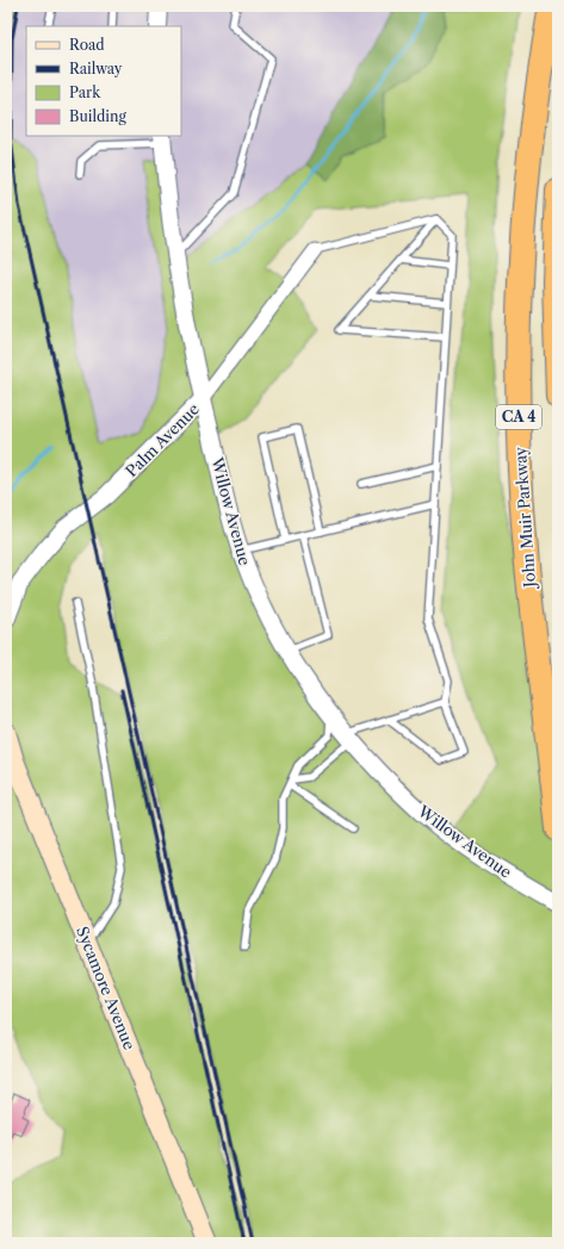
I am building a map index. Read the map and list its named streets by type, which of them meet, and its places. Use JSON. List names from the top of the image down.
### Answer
{
  "streets": {
    "highway": ["CA 4", "John Muir Parkway"],
    "main road": ["Sycamore Avenue"],
    "street": ["Palm Avenue", "Willow Avenue"]
  },
  "crossings": [
    ["Palm Avenue", "Willow Avenue"]
  ],
  "legend": [
    "Road",
    "Railway",
    "Park",
    "Building"
  ]
}
